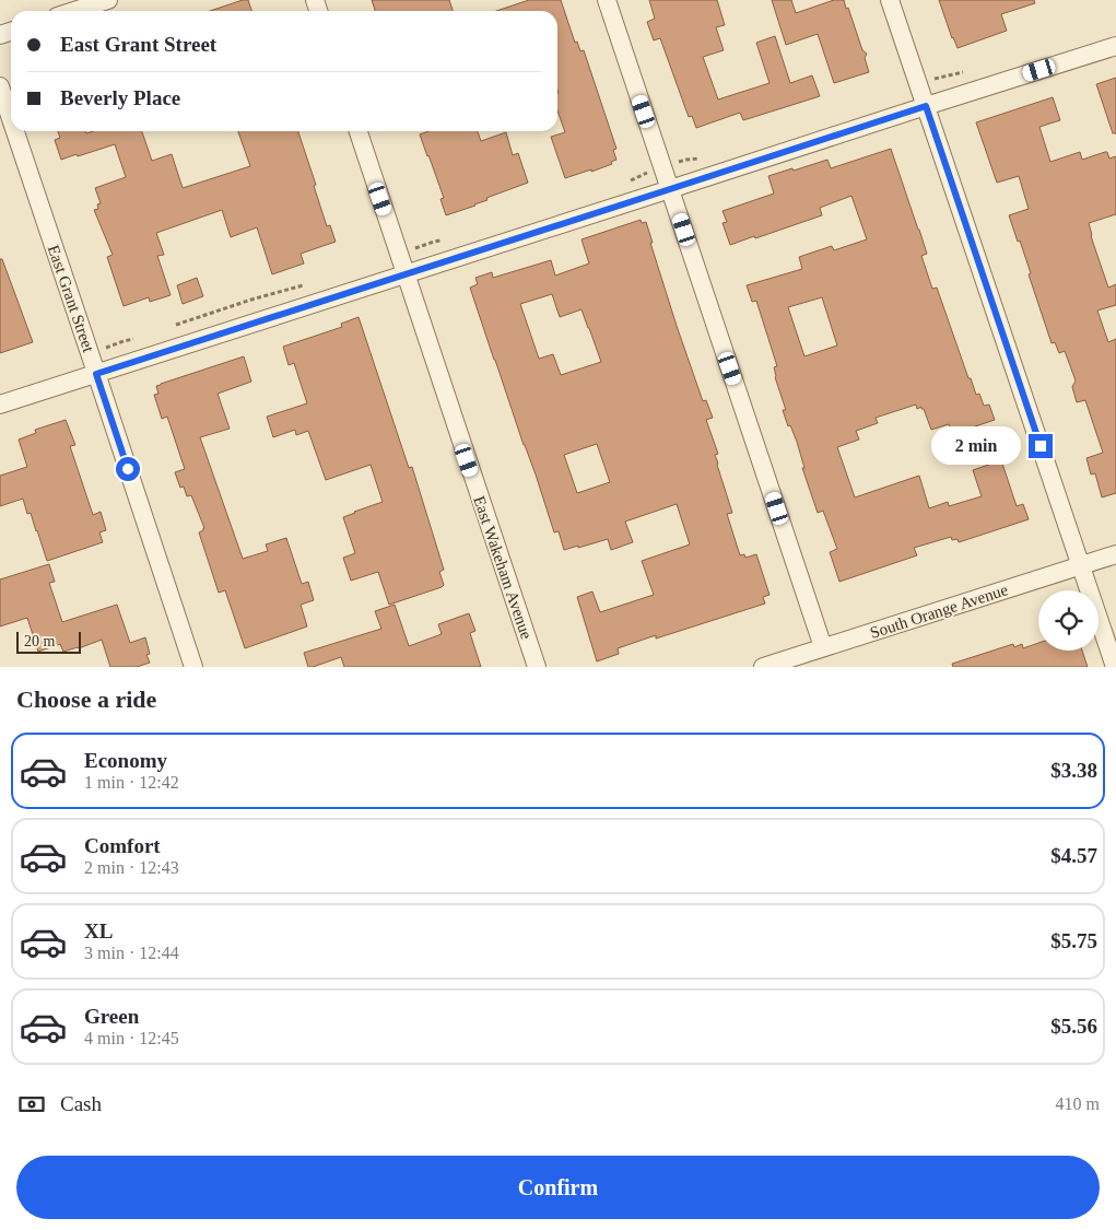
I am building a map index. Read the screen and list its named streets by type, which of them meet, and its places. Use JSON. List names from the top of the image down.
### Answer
{
  "streets": {
    "street": ["East Grant Street", "East Wakeham Avenue", "South Orange Avenue"]
  },
  "scale_bar": "20 m",
  "page": {
    "banner": ["East Grant Street", "Beverly Place"],
    "bubble": "2 min",
    "scale": "20 m",
    "heading": "Choose a ride",
    "list": [
      {
        "name": "Economy",
        "note": "1 min · 12:42",
        "value": "$3.38"
      },
      {
        "name": "Comfort",
        "note": "2 min · 12:43",
        "value": "$4.57"
      },
      {
        "name": "XL",
        "note": "3 min · 12:44",
        "value": "$5.75"
      },
      {
        "name": "Green",
        "note": "4 min · 12:45",
        "value": "$5.56"
      }
    ],
    "pay": ["Cash", "410 m"],
    "buttons": "Confirm"
  }
}
